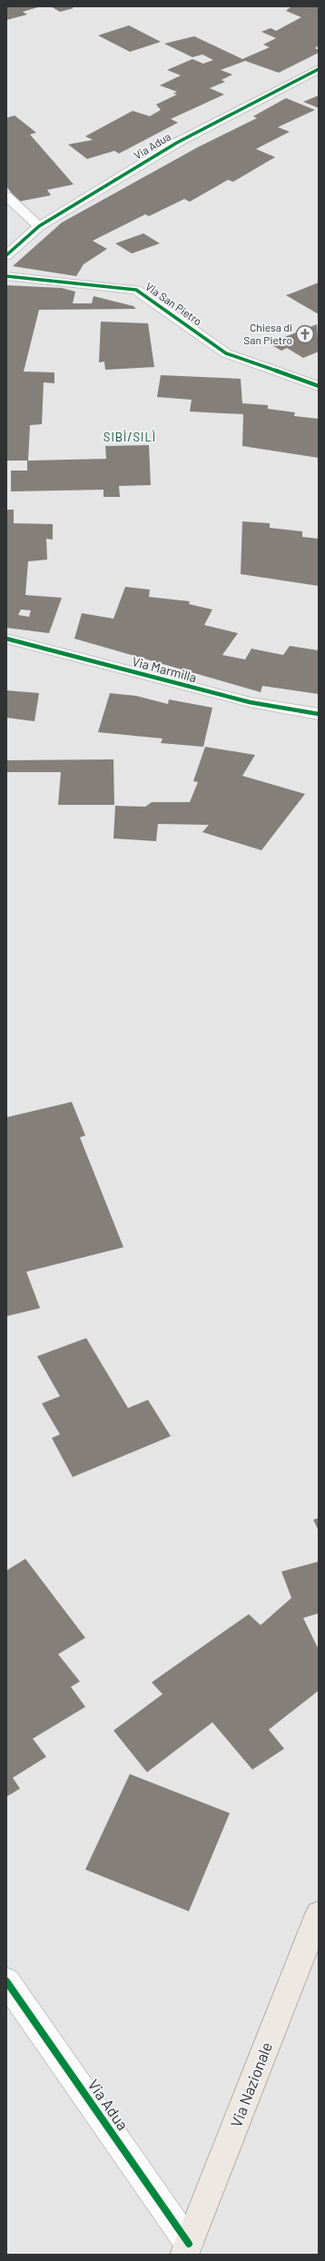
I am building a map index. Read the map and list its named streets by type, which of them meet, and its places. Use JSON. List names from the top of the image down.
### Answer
{
  "streets": {
    "main road": ["Via Nazionale"],
    "street": ["Via Adua", "Via San Pietro", "Via Marmilla"]
  },
  "crossings": [
    ["Via Adua", "Via Nazionale"]
  ],
  "districts": ["SIBÌ/SILÌ"],
  "places": {
    "church": ["Chiesa di San Pietro"]
  }
}
